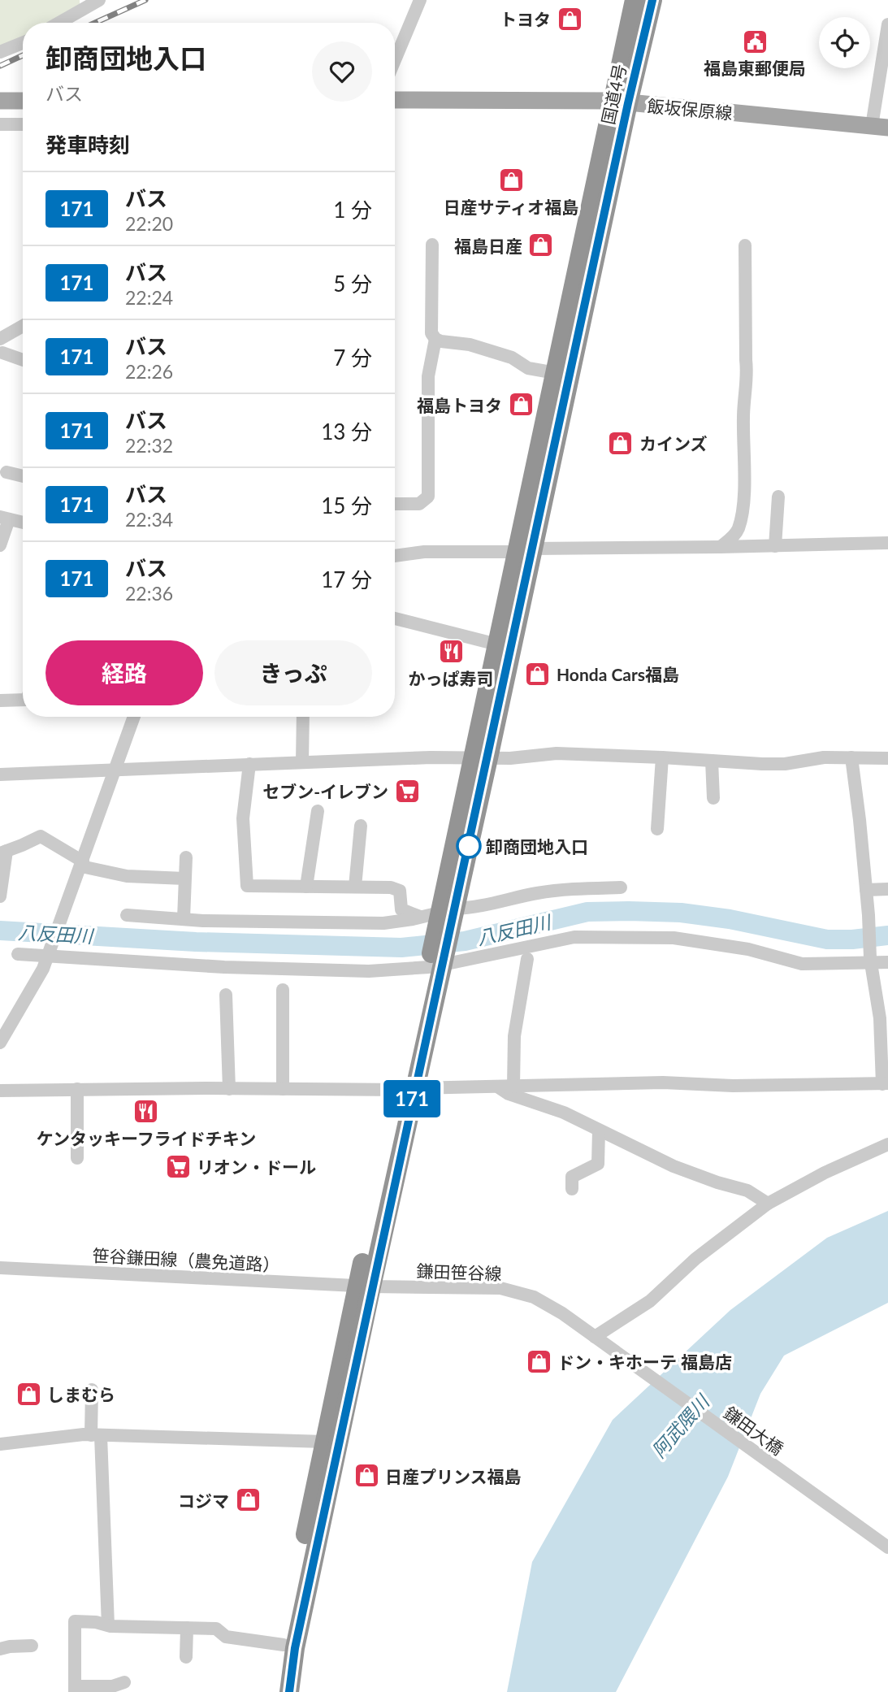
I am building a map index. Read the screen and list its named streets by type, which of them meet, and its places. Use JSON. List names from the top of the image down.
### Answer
{
  "streets": {
    "highway": ["国道4号"],
    "main road": ["飯坂保原線"],
    "street": ["笹谷鎌田線（農免道路）", "鎌田笹谷線", "鎌田大橋"]
  },
  "crossings": [
    ["国道4号", "飯坂保原線"],
    ["国道4号", "笹谷鎌田線（農免道路）"],
    ["国道4号", "鎌田笹谷線"],
    ["笹谷鎌田線（農免道路）", "鎌田笹谷線"],
    ["鎌田笹谷線", "鎌田大橋"]
  ],
  "water": ["八反田川", "阿武隈川"],
  "places": {
    "shop": [
      "トヨタ",
      "日産サティオ福島",
      "福島日産",
      "福島トヨタ",
      "カインズ",
      "Honda Cars福島",
      "ドン・キホーテ 福島店",
      "しまむら",
      "日産プリンス福島",
      "コジマ"
    ],
    "public building": ["福島東郵便局"],
    "restaurant": ["かっぱ寿司", "ケンタッキーフライドチキン"],
    "supermarket": ["セブン-イレブン", "リオン・ドール"],
    "other": ["卸商団地入口"]
  },
  "lines": ["bus line 171"],
  "page": {
    "on_map": "171",
    "heading": [
      ["卸商団地入口", "バス"],
      "発車時刻"
    ],
    "list": [
      {
        "mark": "171",
        "name": "バス",
        "note": "22:20",
        "value": "1 分"
      },
      {
        "mark": "171",
        "name": "バス",
        "note": "22:24",
        "value": "5 分"
      },
      {
        "mark": "171",
        "name": "バス",
        "note": "22:26",
        "value": "7 分"
      },
      {
        "mark": "171",
        "name": "バス",
        "note": "22:32",
        "value": "13 分"
      },
      {
        "mark": "171",
        "name": "バス",
        "note": "22:34",
        "value": "15 分"
      },
      {
        "mark": "171",
        "name": "バス",
        "note": "22:36",
        "value": "17 分"
      }
    ],
    "buttons": ["経路", "きっぷ"]
  }
}
